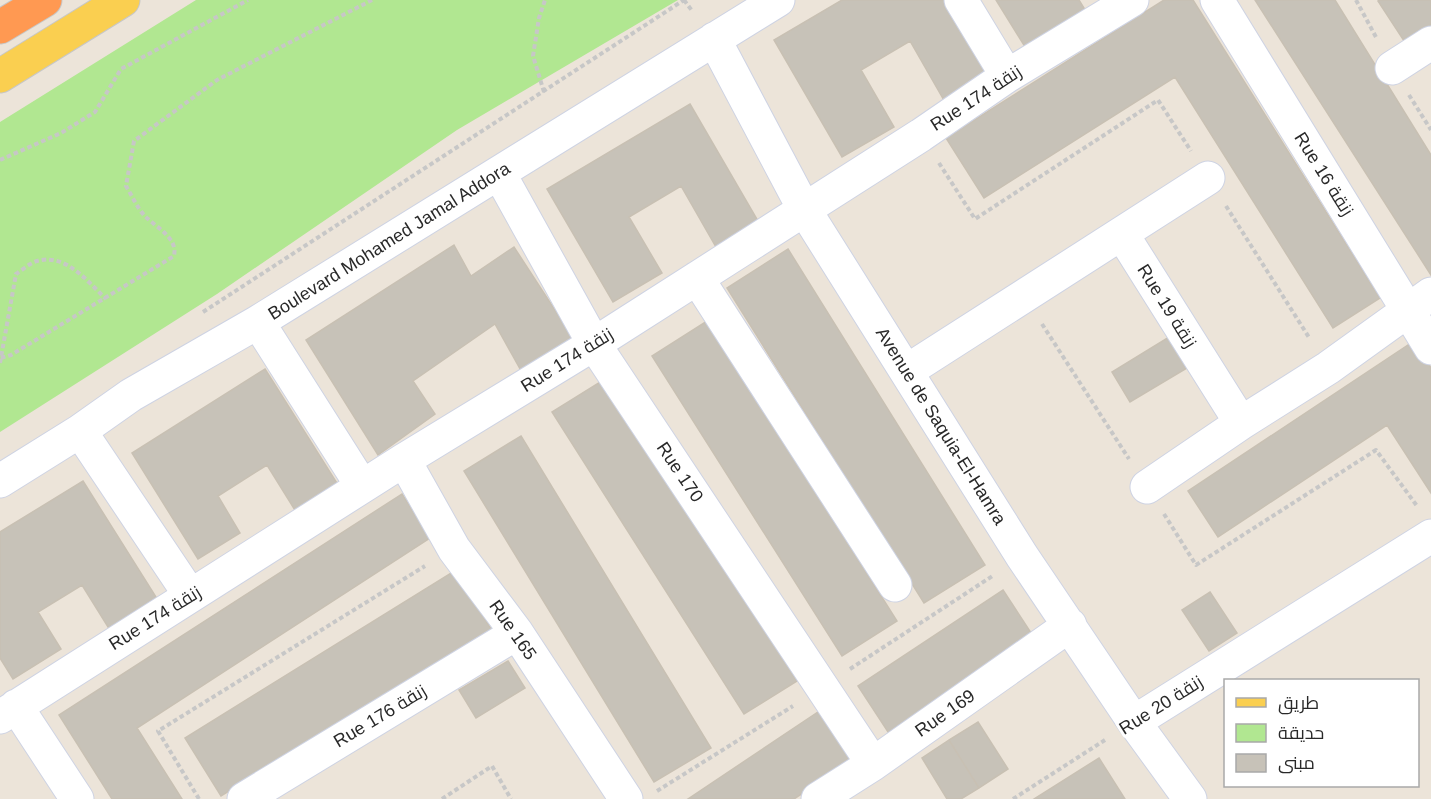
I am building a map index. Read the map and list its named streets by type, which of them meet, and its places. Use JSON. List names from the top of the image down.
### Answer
{
  "streets": {
    "street": [
      "Rue 174 زنقة",
      "Rue 16 زنقة",
      "Boulevard Mohamed Jamal Addora",
      "Rue 19 زنقة",
      "Avenue de Saquia-El-Hamra",
      "Rue 170",
      "Rue 165",
      "Rue 20 زنقة",
      "Rue 169",
      "Rue 176 زنقة"
    ]
  },
  "crossings": [
    ["Rue 174 زنقة", "Avenue de Saquia-El-Hamra"],
    ["Rue 174 زنقة", "Rue 170"],
    ["Rue 174 زنقة", "Rue 165"],
    ["Boulevard Mohamed Jamal Addora", "Avenue de Saquia-El-Hamra"],
    ["Boulevard Mohamed Jamal Addora", "Rue 170"],
    ["Avenue de Saquia-El-Hamra", "Rue 20 زنقة"],
    ["Avenue de Saquia-El-Hamra", "Rue 169"],
    ["Rue 170", "Rue 169"],
    ["Rue 165", "Rue 176 زنقة"]
  ],
  "legend": ["طريق", "حديقة", "مبنى"]
}
